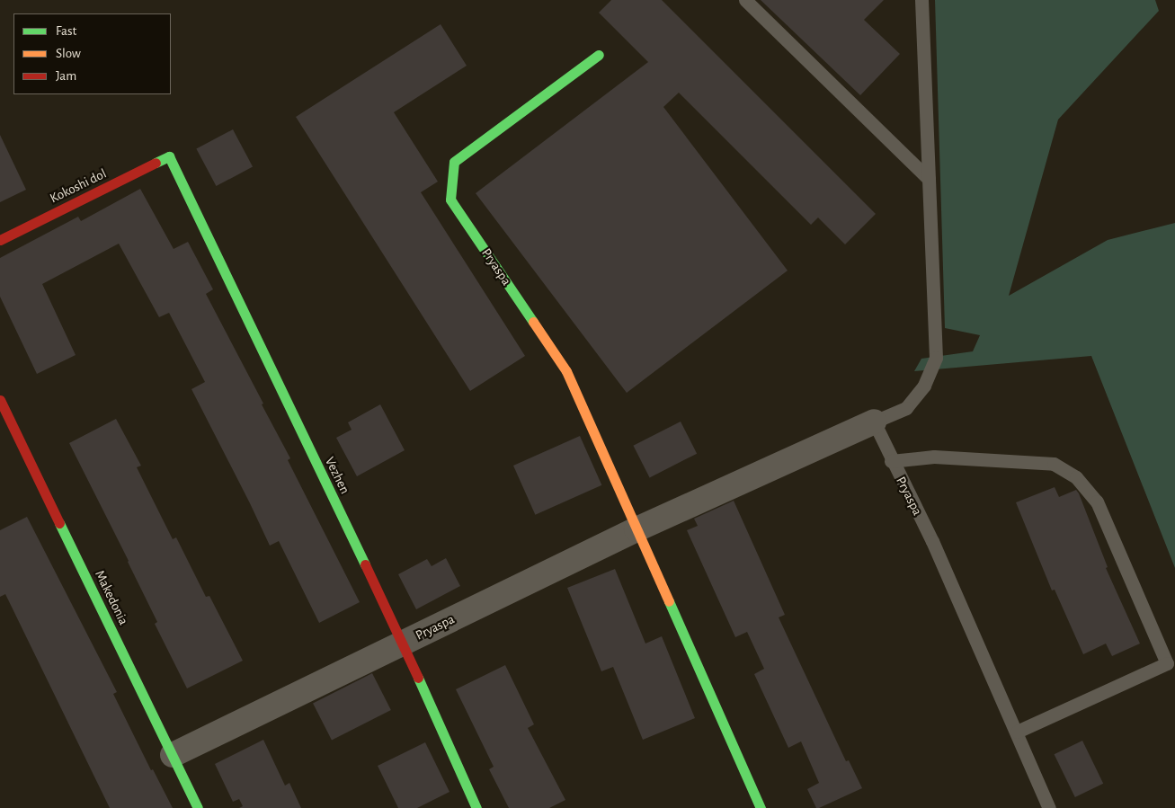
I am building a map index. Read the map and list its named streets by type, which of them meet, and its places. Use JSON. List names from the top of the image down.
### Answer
{
  "streets": {
    "street": [
      "Kokoshi dol",
      "Pryaspa",
      "Vezhen",
      "Makedonia"
    ]
  },
  "crossings": [
    ["Kokoshi dol", "Vezhen"],
    ["Pryaspa", "Vezhen"],
    ["Pryaspa", "Makedonia"]
  ],
  "legend": ["Fast", "Slow", "Jam"]
}
